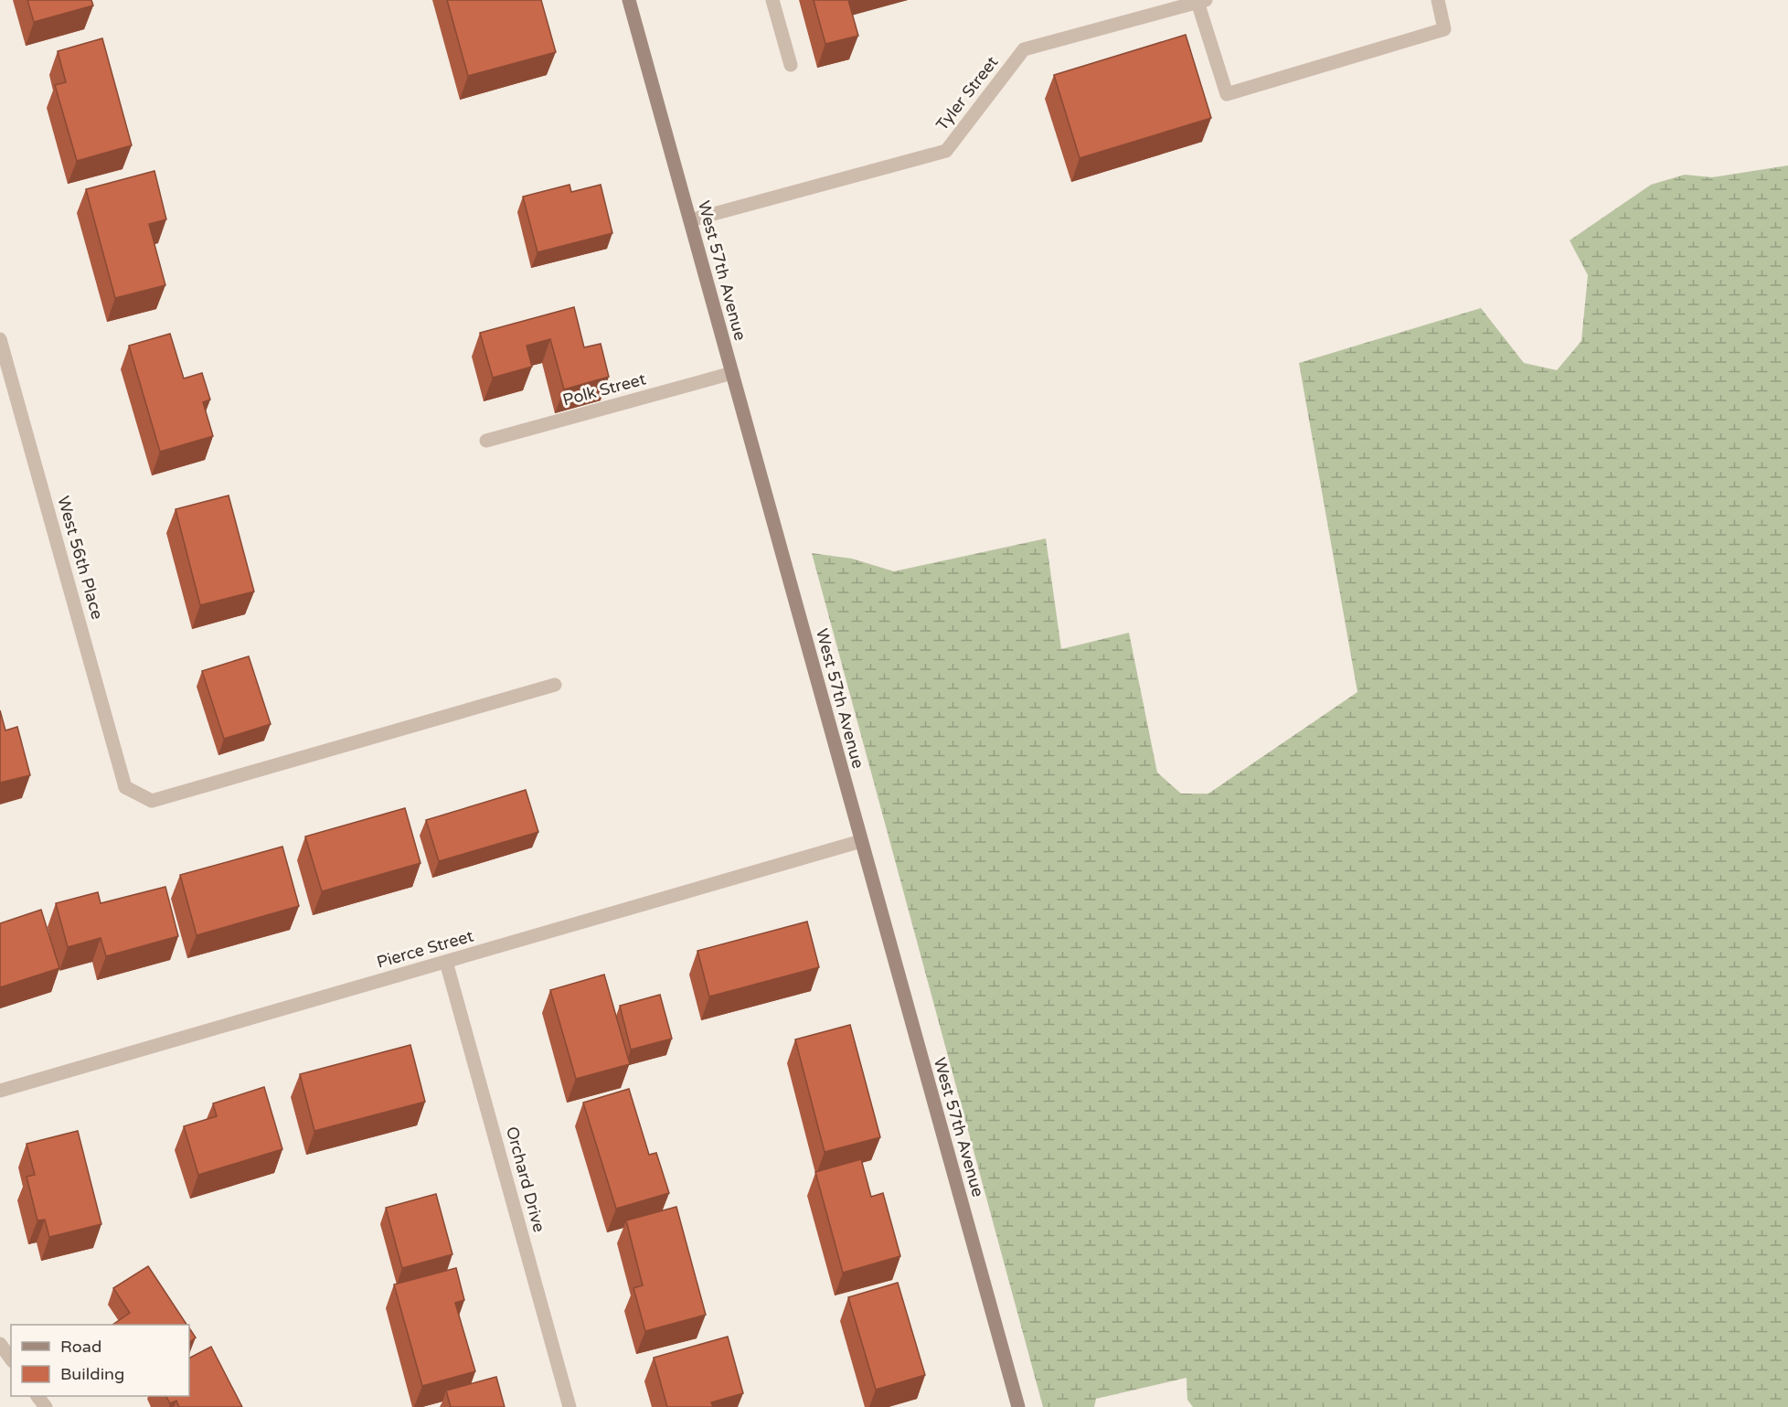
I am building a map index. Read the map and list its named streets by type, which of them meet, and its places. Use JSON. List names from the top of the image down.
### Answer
{
  "streets": {
    "street": [
      "Tyler Street",
      "West 57th Avenue",
      "Polk Street",
      "West 56th Place",
      "Pierce Street",
      "Orchard Drive"
    ]
  },
  "crossings": [
    ["Tyler Street", "West 57th Avenue"],
    ["West 57th Avenue", "Polk Street"],
    ["West 57th Avenue", "Pierce Street"],
    ["Pierce Street", "Orchard Drive"]
  ],
  "legend": ["Road", "Building"]
}
